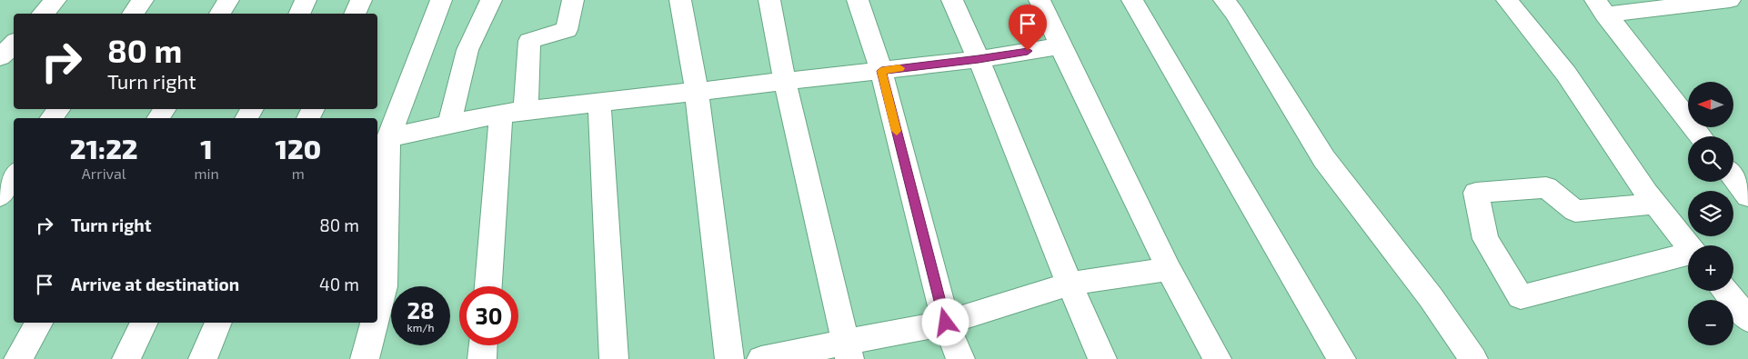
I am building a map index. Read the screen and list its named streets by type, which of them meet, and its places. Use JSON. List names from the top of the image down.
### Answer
{
  "north": "left",
  "page": {
    "turn": ["80 m", "Turn right"],
    "map_buttons": ["+", "−"],
    "eta": [
      "21:22",
      "Arrival",
      "1",
      "min",
      "120",
      "m"
    ],
    "list": [
      {
        "name": "Turn right",
        "value": "80 m"
      },
      {
        "name": "Arrive at destination",
        "value": "40 m"
      }
    ],
    "speed": "28 km/h",
    "limit": "30"
  }
}
